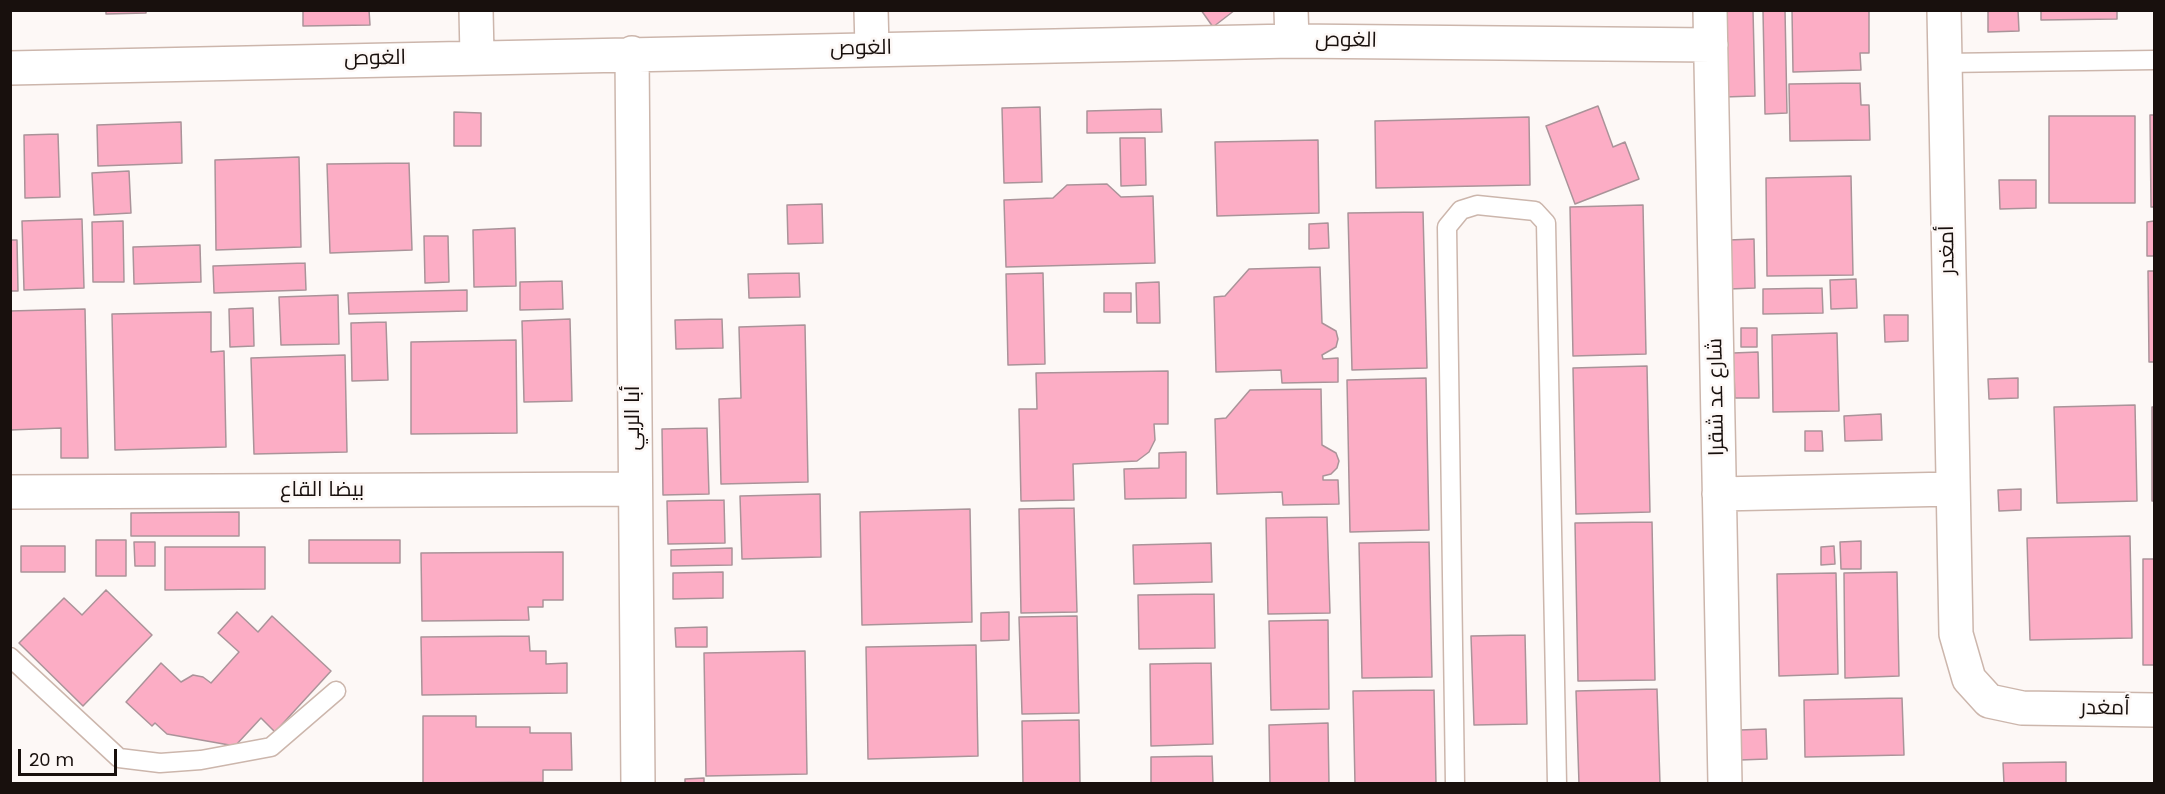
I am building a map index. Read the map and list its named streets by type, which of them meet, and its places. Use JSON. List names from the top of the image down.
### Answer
{
  "streets": {
    "street": [
      "الغوص",
      "أمغدر",
      "شارع عد شقرا",
      "أبا الربي",
      "بيضا القاع"
    ]
  },
  "crossings": [
    ["الغوص", "شارع عد شقرا"],
    ["الغوص", "أبا الربي"],
    ["أبا الربي", "بيضا القاع"]
  ],
  "scale_bar": "20 m"
}
